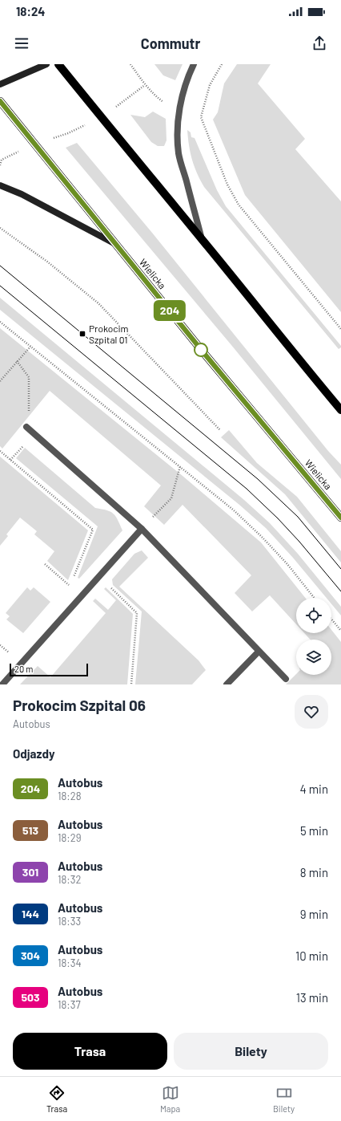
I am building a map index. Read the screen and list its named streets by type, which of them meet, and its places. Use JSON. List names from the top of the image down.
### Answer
{
  "streets": {
    "main road": ["Wielicka"]
  },
  "places": {
    "transit": ["Prokocim Szpital 01"]
  },
  "lines": ["bus line 204"],
  "scale_bar": "20 m",
  "page": {
    "status": "18:24",
    "header": "Commutr",
    "on_map": "204",
    "scale": "20 m",
    "heading": [
      ["Prokocim Szpital 06", "Autobus"],
      "Odjazdy"
    ],
    "list": [
      {
        "mark": "204",
        "name": "Autobus",
        "note": "18:28",
        "value": "4 min"
      },
      {
        "mark": "513",
        "name": "Autobus",
        "note": "18:29",
        "value": "5 min"
      },
      {
        "mark": "301",
        "name": "Autobus",
        "note": "18:32",
        "value": "8 min"
      },
      {
        "mark": "144",
        "name": "Autobus",
        "note": "18:33",
        "value": "9 min"
      },
      {
        "mark": "304",
        "name": "Autobus",
        "note": "18:34",
        "value": "10 min"
      },
      {
        "mark": "503",
        "name": "Autobus",
        "note": "18:37",
        "value": "13 min"
      }
    ],
    "buttons": ["Trasa", "Bilety"],
    "tabs": ["Trasa", "Mapa", "Bilety"]
  }
}
